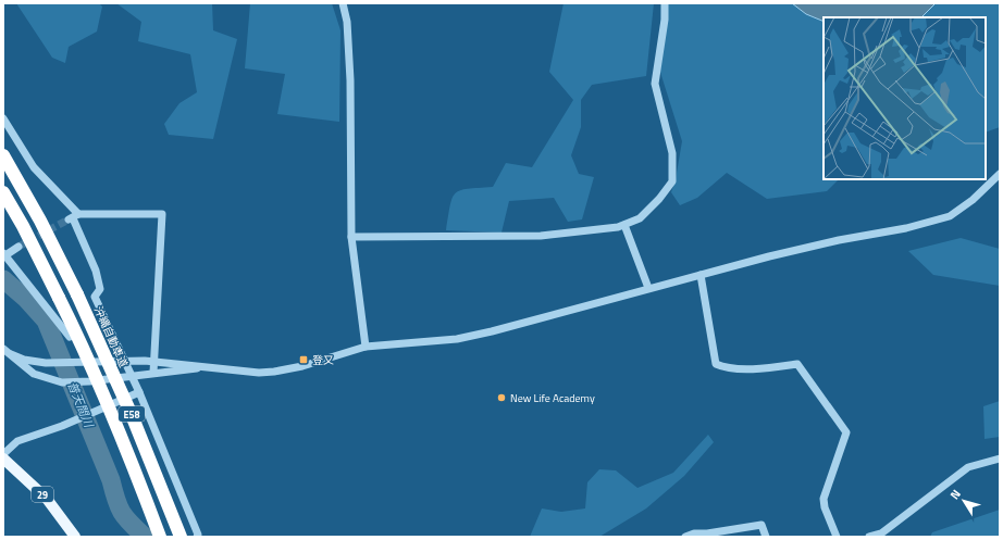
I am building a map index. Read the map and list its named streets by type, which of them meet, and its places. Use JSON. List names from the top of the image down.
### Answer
{
  "streets": {
    "highway": ["沖縄自動車道", "E58"],
    "main road": ["29"]
  },
  "water": ["普天間川"],
  "places": {
    "transit": ["登又"],
    "other": ["New Life Academy"]
  },
  "north": "top left"
}
